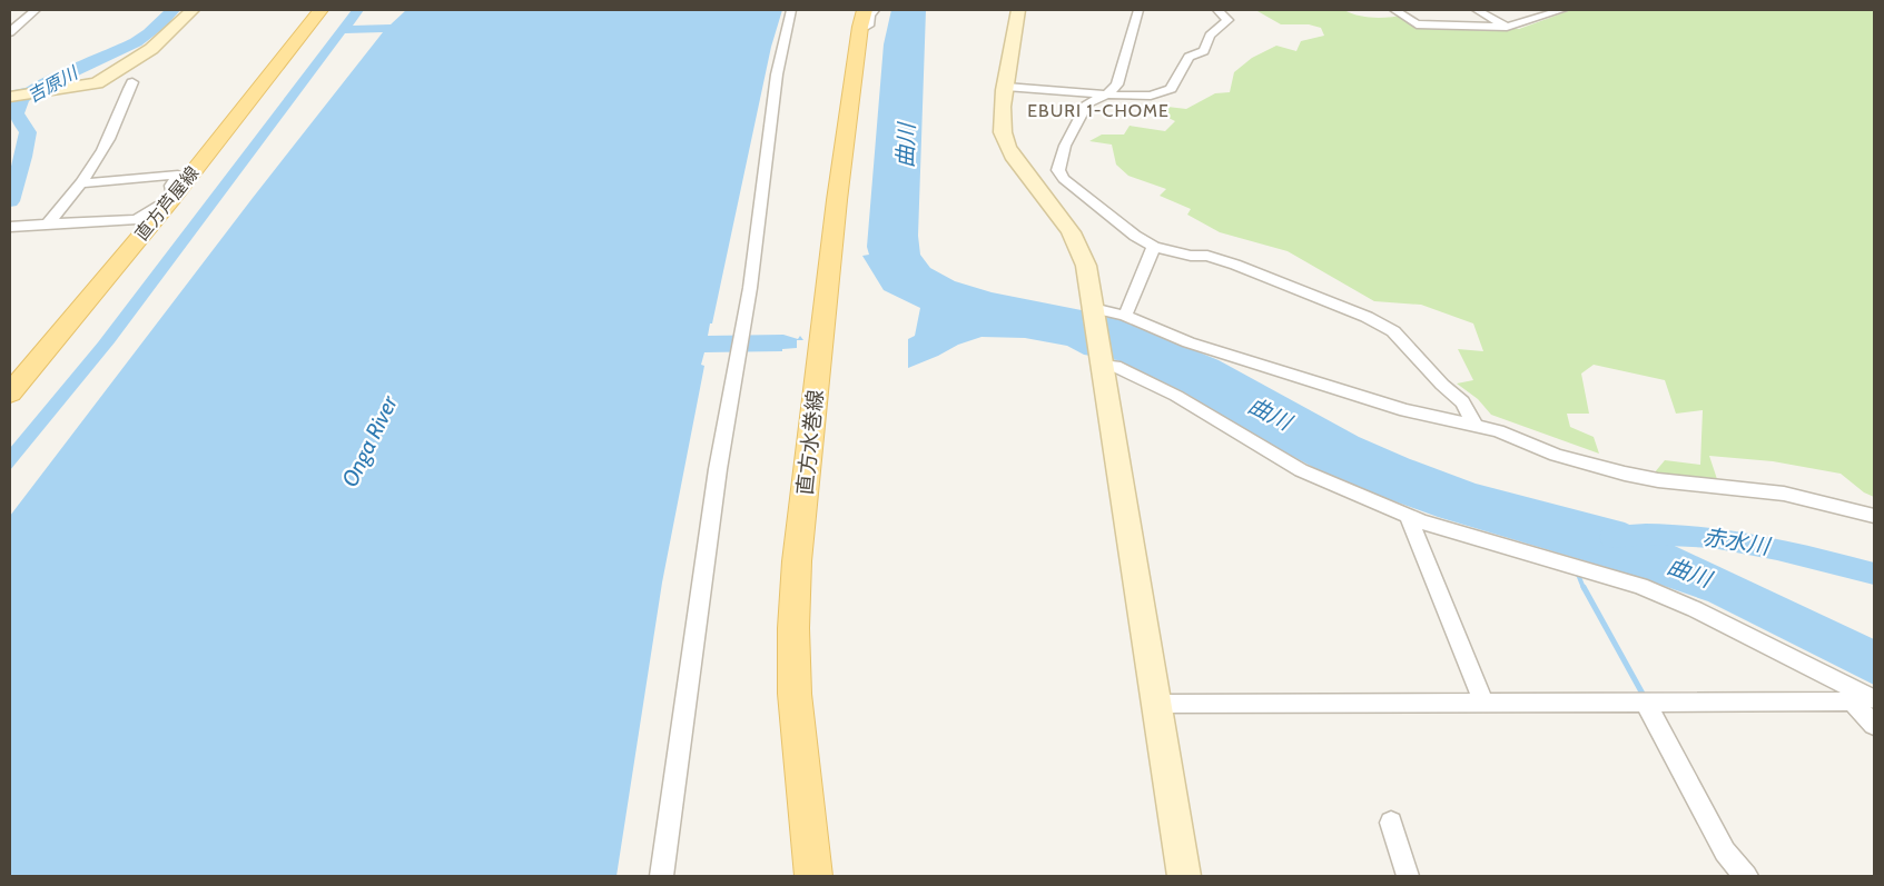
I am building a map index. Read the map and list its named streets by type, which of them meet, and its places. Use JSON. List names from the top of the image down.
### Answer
{
  "streets": {
    "main road": ["直方芦屋線", "直方水巻線"]
  },
  "districts": ["EBURI 1-CHOME"],
  "water": [
    "吉原川",
    "曲川",
    "Onga River",
    "赤水川"
  ]
}
